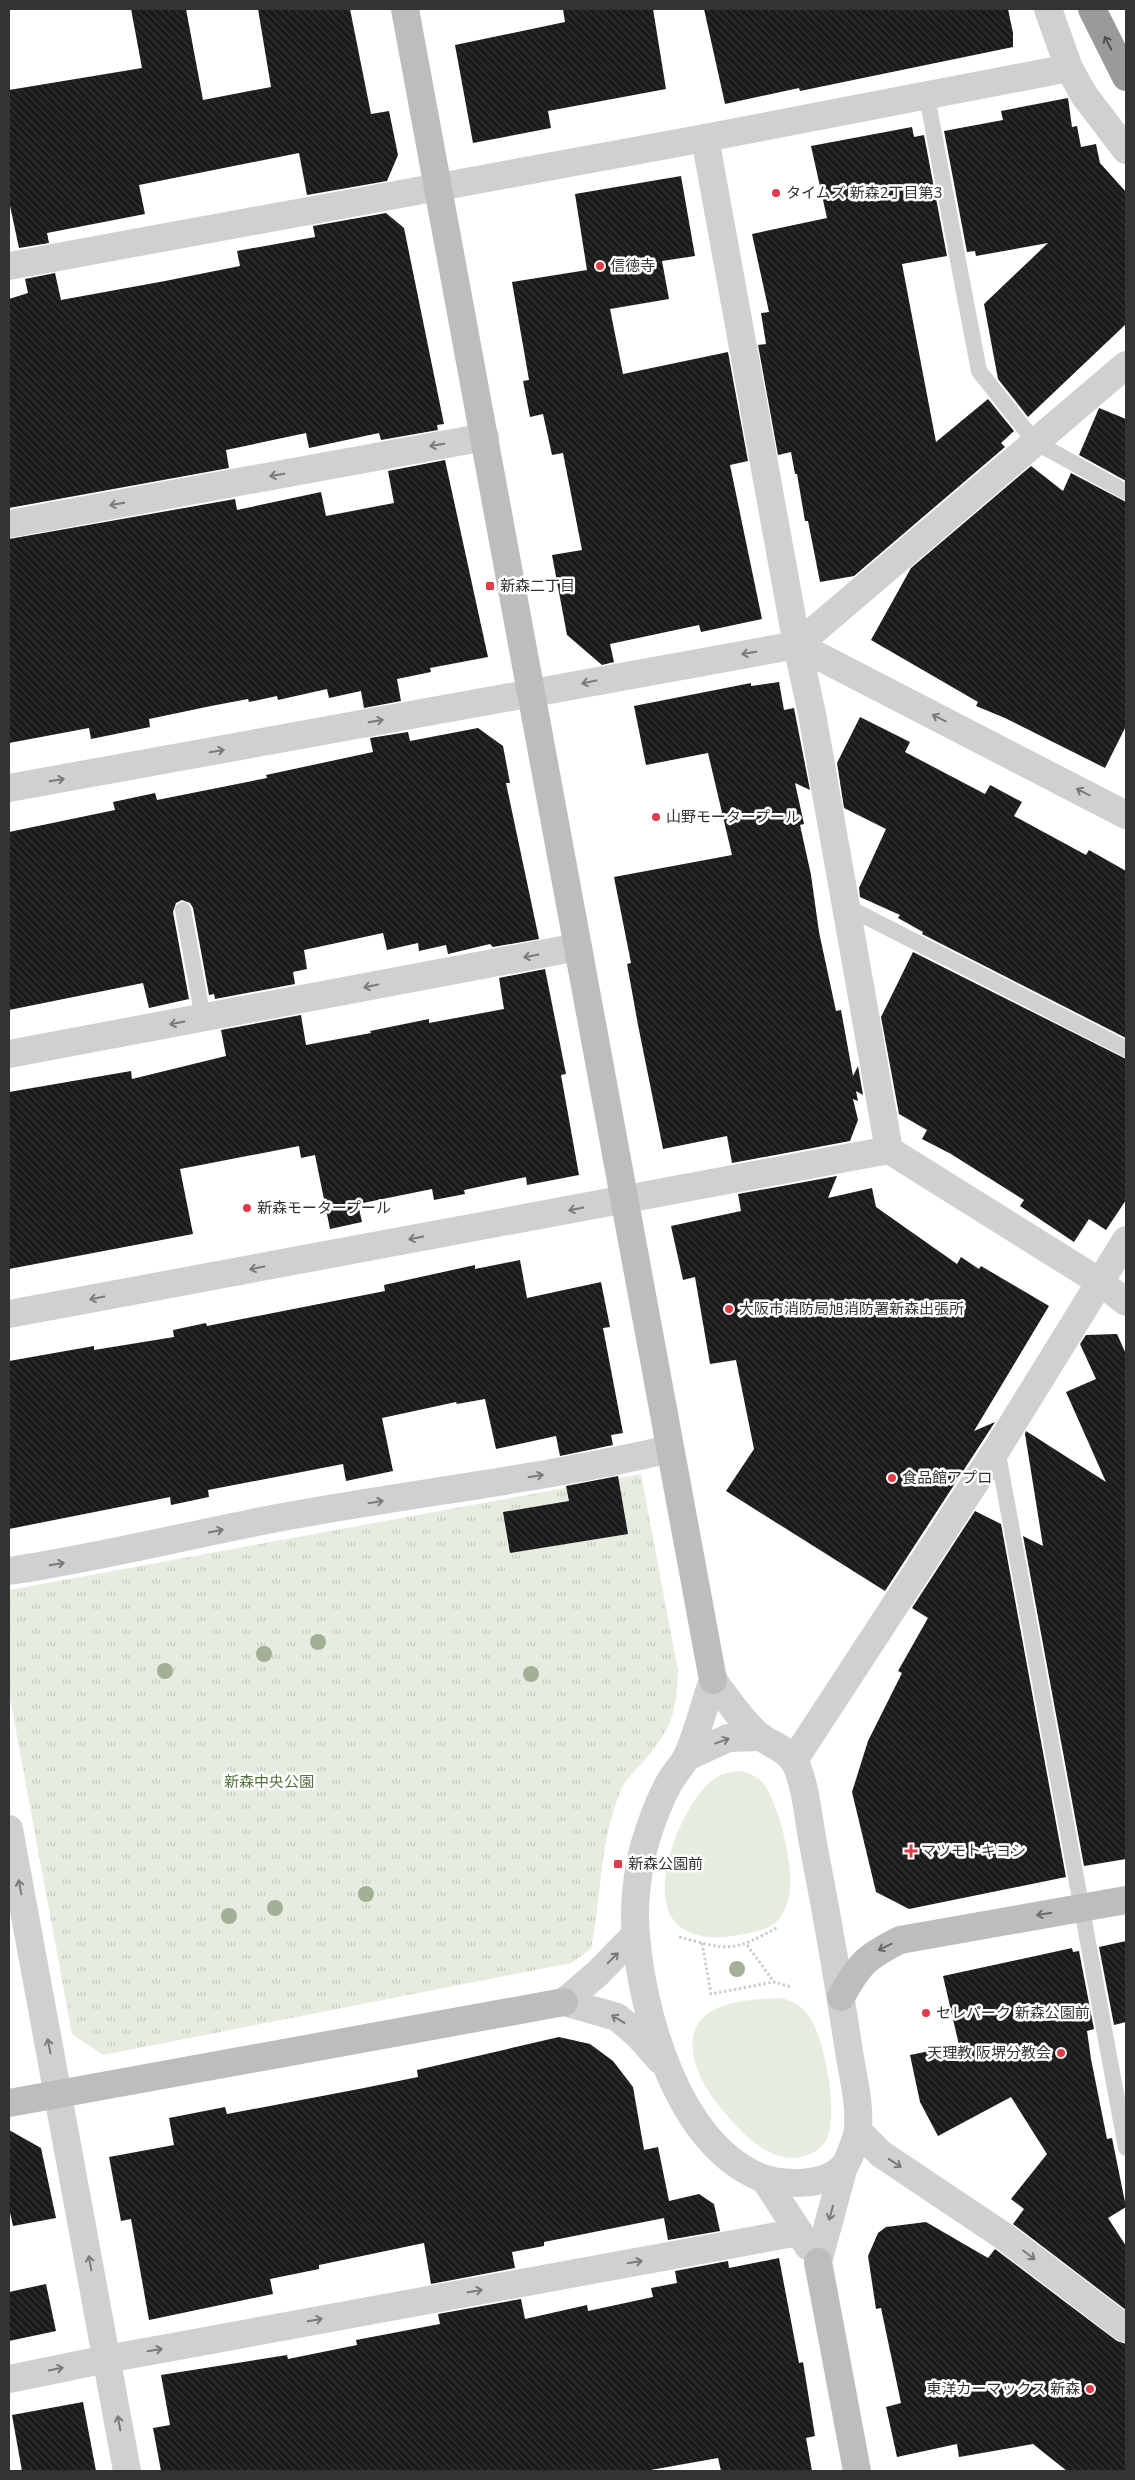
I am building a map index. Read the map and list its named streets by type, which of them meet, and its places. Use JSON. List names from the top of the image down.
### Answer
{
  "parks": ["新森中央公園"],
  "places": {
    "other": [
      "タイムズ 新森2丁目第3",
      "信徳寺",
      "山野モータープール",
      "新森モータープール",
      "大阪市消防局旭消防署新森出張所",
      "食品館アプロ",
      "セレパーク 新森公園前",
      "天理教 阪堺分教会",
      "東洋カーマックス 新森"
    ],
    "transit": ["新森二丁目", "新森公園前"],
    "health": ["マツモトキヨシ"]
  }
}
